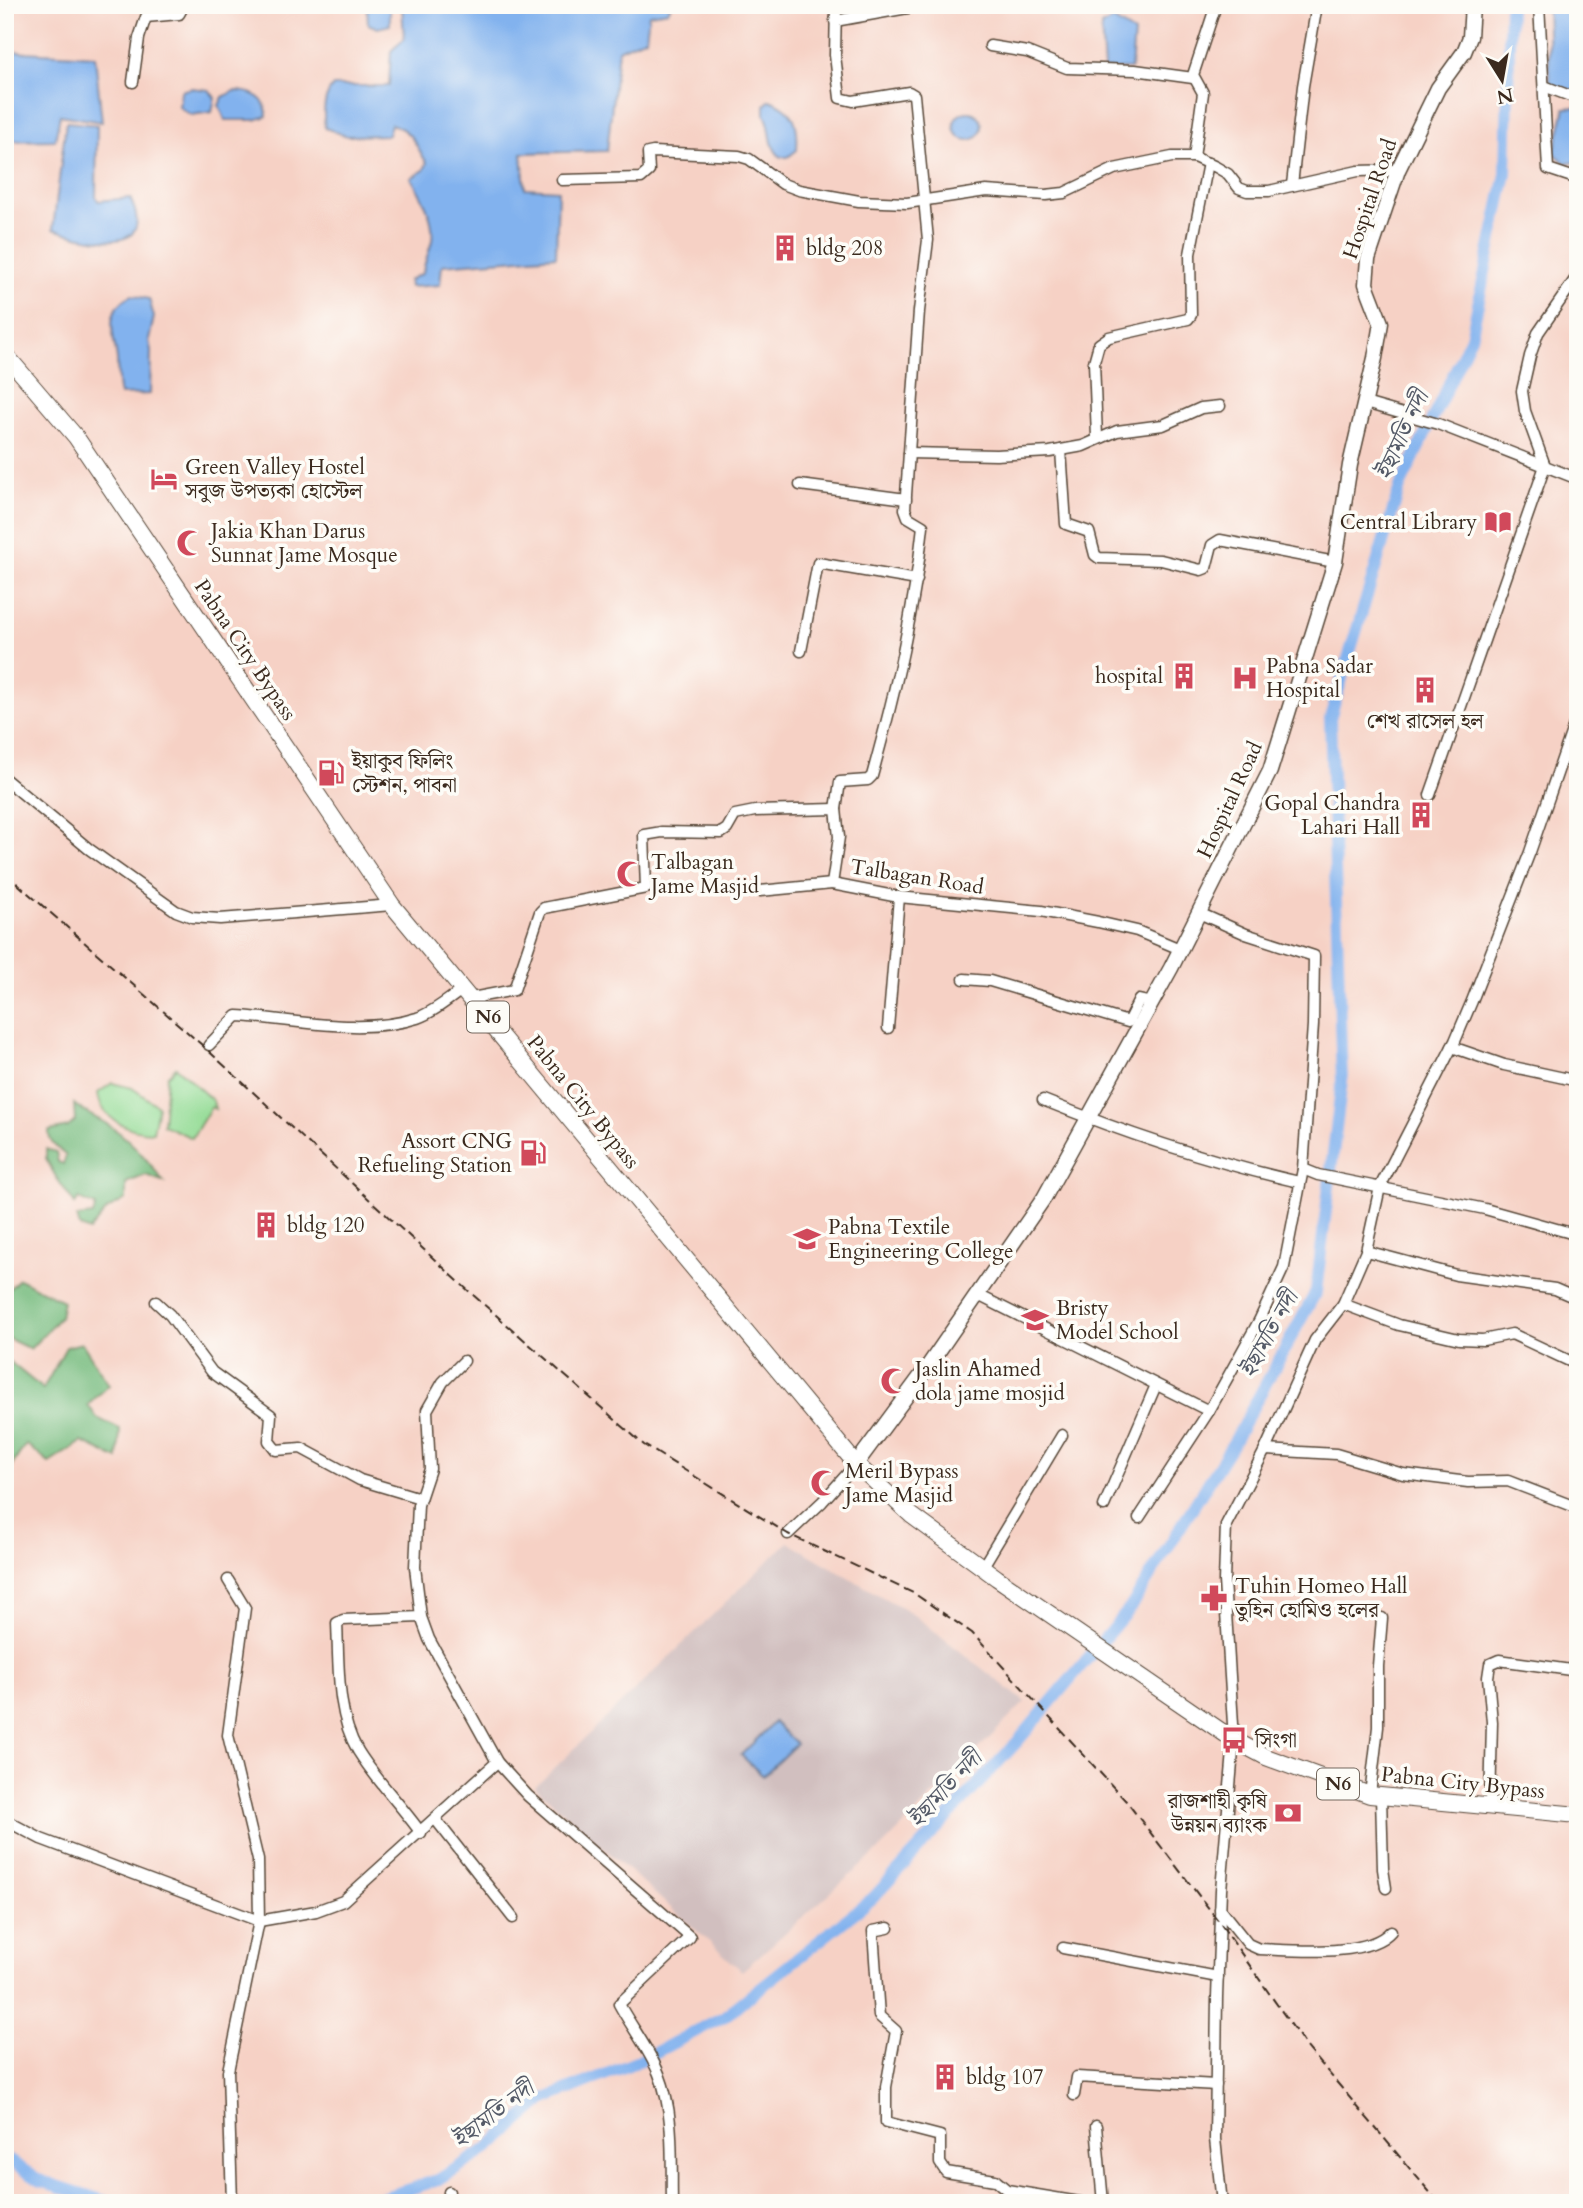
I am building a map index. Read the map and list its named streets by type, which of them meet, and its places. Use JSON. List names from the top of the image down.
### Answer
{
  "streets": {
    "highway": ["Pabna City Bypass", "N6"],
    "main road": ["Hospital Road"],
    "street": ["Talbagan Road"]
  },
  "crossings": [
    ["Hospital Road", "Pabna City Bypass"],
    ["Hospital Road", "Talbagan Road"]
  ],
  "water": ["ইছামতি নদী"],
  "places": {
    "building": [
      "bldg 208",
      "hospital",
      "শেখ রাসেল হল",
      "Gopal Chandra Lahari Hall",
      "bldg 120",
      "bldg 107"
    ],
    "hotel": ["Green Valley Hostel সবুজ উপত্যকা হোস্টেল"],
    "library": ["Central Library"],
    "mosque": [
      "Jakia Khan Darus Sunnat Jame Mosque",
      "Talbagan Jame Masjid",
      "Jaslin Ahamed dola jame mosjid",
      "Meril Bypass Jame Masjid"
    ],
    "hospital": ["Pabna Sadar Hospital"],
    "fuel station": ["ইয়াকুব ফিলিং স্টেশন, পাবনা", "Assort CNG Refueling Station"],
    "school or university": ["Pabna Textile Engineering College", "Bristy Model School"],
    "pharmacy": ["Tuhin Homeo Hall তুহিন হোমিও হলের"],
    "bus stop": ["সিংগা"],
    "bank": ["রাজশাহী কৃষি উন্নয়ন ব্যাংক"]
  },
  "north": "bottom"
}
